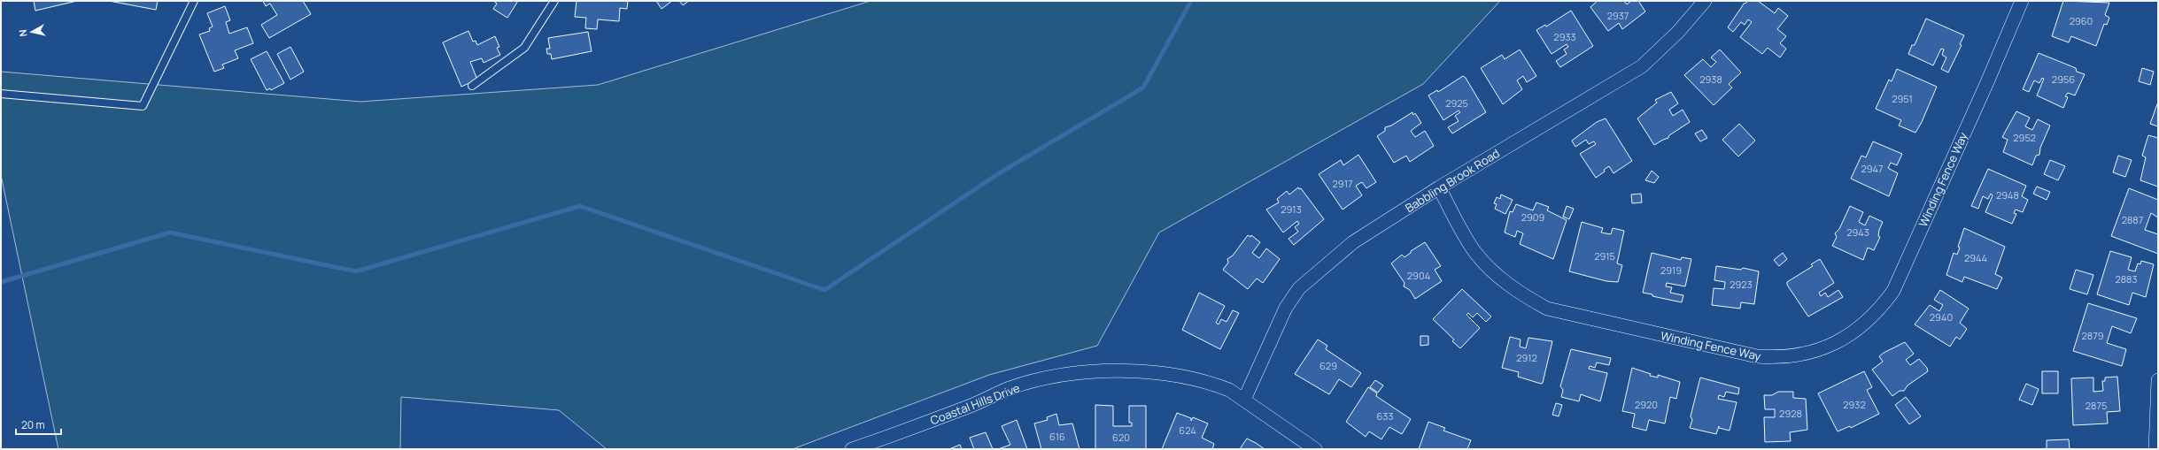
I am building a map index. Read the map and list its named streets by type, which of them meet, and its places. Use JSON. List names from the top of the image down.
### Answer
{
  "streets": {
    "street": ["Winding Fence Way", "Babbling Brook Road", "Coastal Hills Drive"]
  },
  "crossings": [
    ["Winding Fence Way", "Babbling Brook Road"],
    ["Babbling Brook Road", "Coastal Hills Drive"]
  ],
  "house_numbers": [
    "2937",
    "2960",
    "2933",
    "2938",
    "2956",
    "2951",
    "2925",
    "2952",
    "2947",
    "2917",
    "2948",
    "2913",
    "2909",
    "2887",
    "2943",
    "2915",
    "2944",
    "2919",
    "2904",
    "2883",
    "2923",
    "2940",
    "2879",
    "2912",
    "629",
    "2920",
    "2932",
    "2875",
    "2928",
    "633",
    "624",
    "616",
    "620"
  ],
  "scale_bar": "20 m",
  "north": "left"
}
